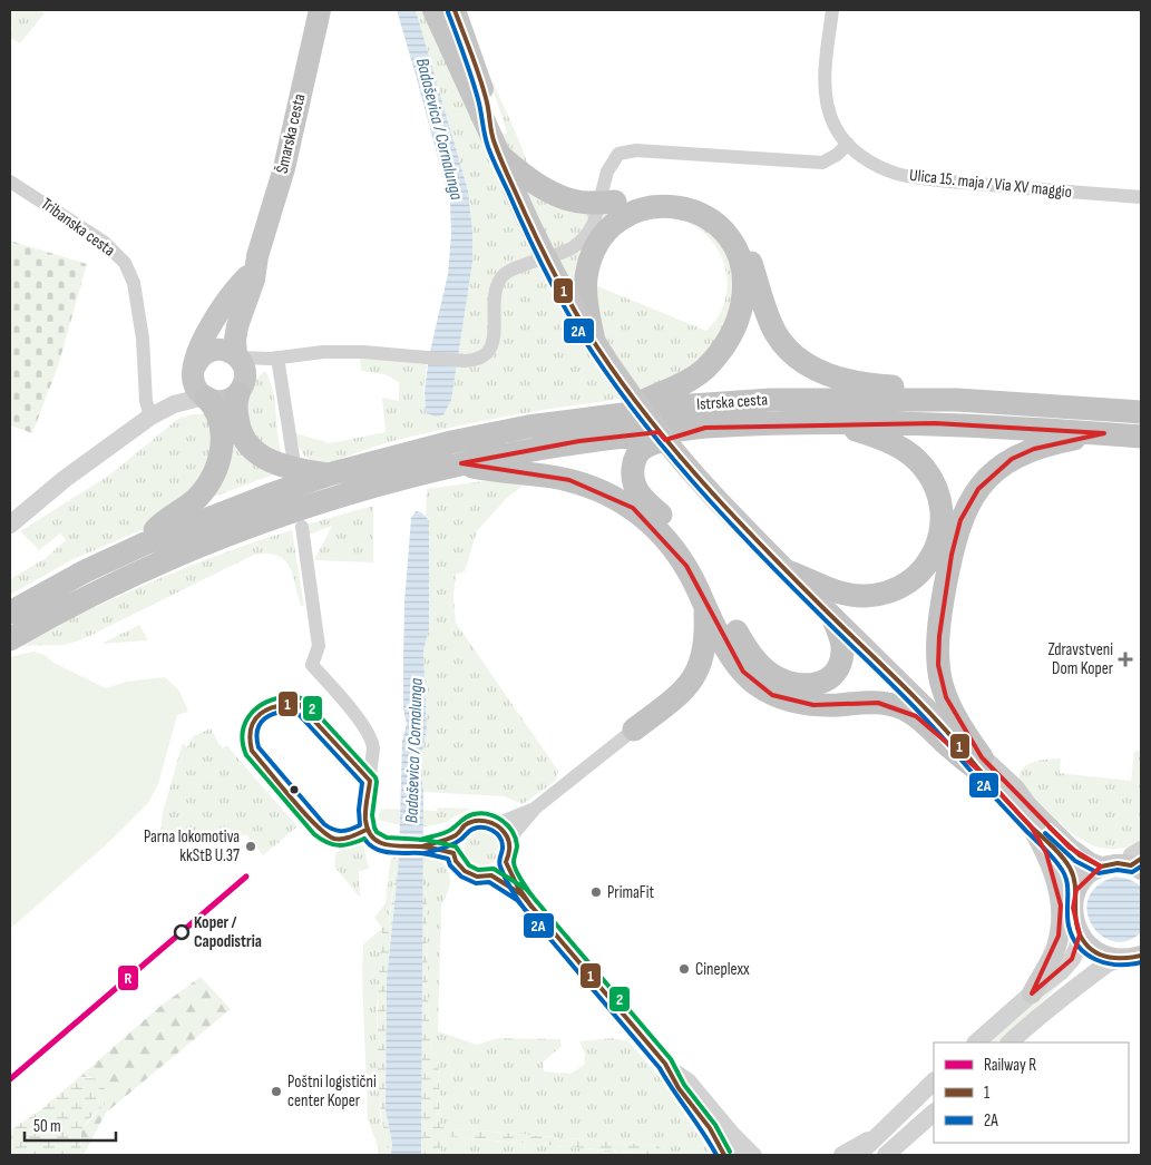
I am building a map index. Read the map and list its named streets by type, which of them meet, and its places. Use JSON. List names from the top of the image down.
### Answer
{
  "streets": {
    "highway": ["Istrska cesta"],
    "main road": ["Šmarska cesta"],
    "street": ["Ulica 15. maja / Via XV maggio", "Tribanska cesta"]
  },
  "water": ["Badaševica / Cornalunga"],
  "places": {
    "health": ["Zdravstveni Dom Koper"],
    "other": [
      "Parna lokomotiva kkStB U.37",
      "PrimaFit",
      "Koper / Capodistria",
      "Cineplexx",
      "Poštni logistični center Koper"
    ]
  },
  "lines": [
    "transit line 1",
    "transit line 2A",
    "transit line 2",
    "rail line R"
  ],
  "legend": ["Railway R", "1", "2A"],
  "scale_bar": "50 m"
}
